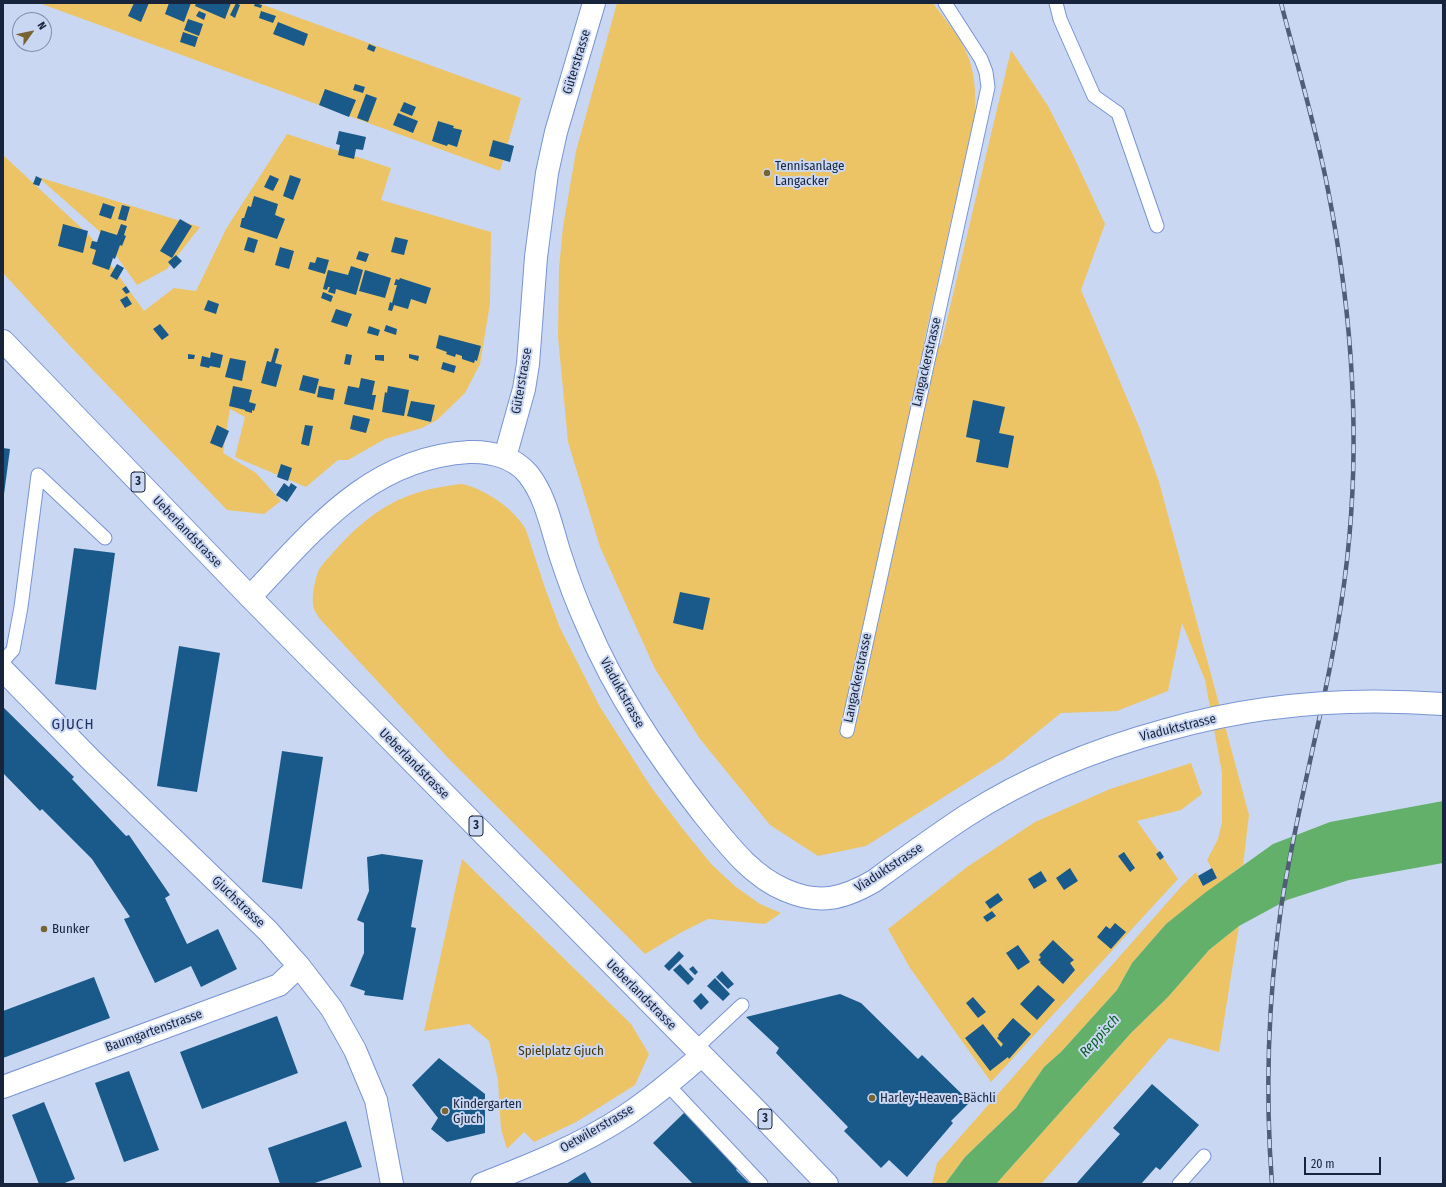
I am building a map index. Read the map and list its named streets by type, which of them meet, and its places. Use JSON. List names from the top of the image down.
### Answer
{
  "streets": {
    "street": [
      "Güterstrasse",
      "3",
      "Ueberlandstrasse",
      "Viaduktstrasse",
      "Gjuchstrasse",
      "Baumgartenstrasse",
      "Oetwilerstrasse"
    ],
    "lane": ["Langackerstrasse"]
  },
  "crossings": [
    ["Güterstrasse", "Viaduktstrasse"],
    ["Ueberlandstrasse", "Oetwilerstrasse"],
    ["Gjuchstrasse", "Baumgartenstrasse"]
  ],
  "districts": ["GJUCH"],
  "water": ["Reppisch"],
  "parks": ["Spielplatz Gjuch"],
  "places": [
    "Tennisanlage Langacker",
    "Bunker",
    "Harley-Heaven-Bächli",
    "Kindergarten Gjuch"
  ],
  "scale_bar": "20 m",
  "north": "top right"
}
